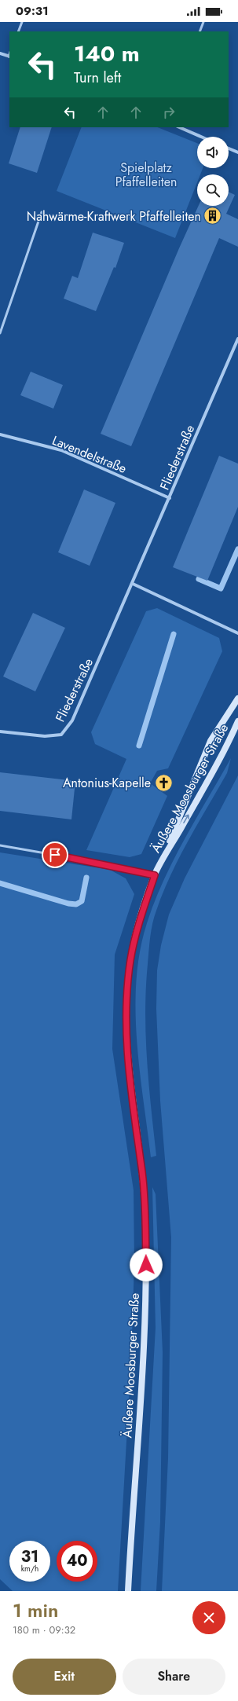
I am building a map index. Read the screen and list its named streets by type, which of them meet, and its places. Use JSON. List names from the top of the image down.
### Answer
{
  "streets": {
    "street": ["Lavendelstraße", "Fliederstraße", "Äußere Moosburger Straße"]
  },
  "crossings": [
    ["Lavendelstraße", "Fliederstraße"]
  ],
  "parks": ["Spielplatz Pfaffelleiten"],
  "places": {
    "building": ["Nahwärme-Kraftwerk Pfaffelleiten"],
    "church": ["Antonius-Kapelle"]
  },
  "page": {
    "status": "09:31",
    "turn": ["140 m", "Turn left"],
    "speed": "31 km/h",
    "limit": "40",
    "heading": ["1 min", "180 m · 09:32"],
    "buttons": ["Exit", "Share"]
  }
}
